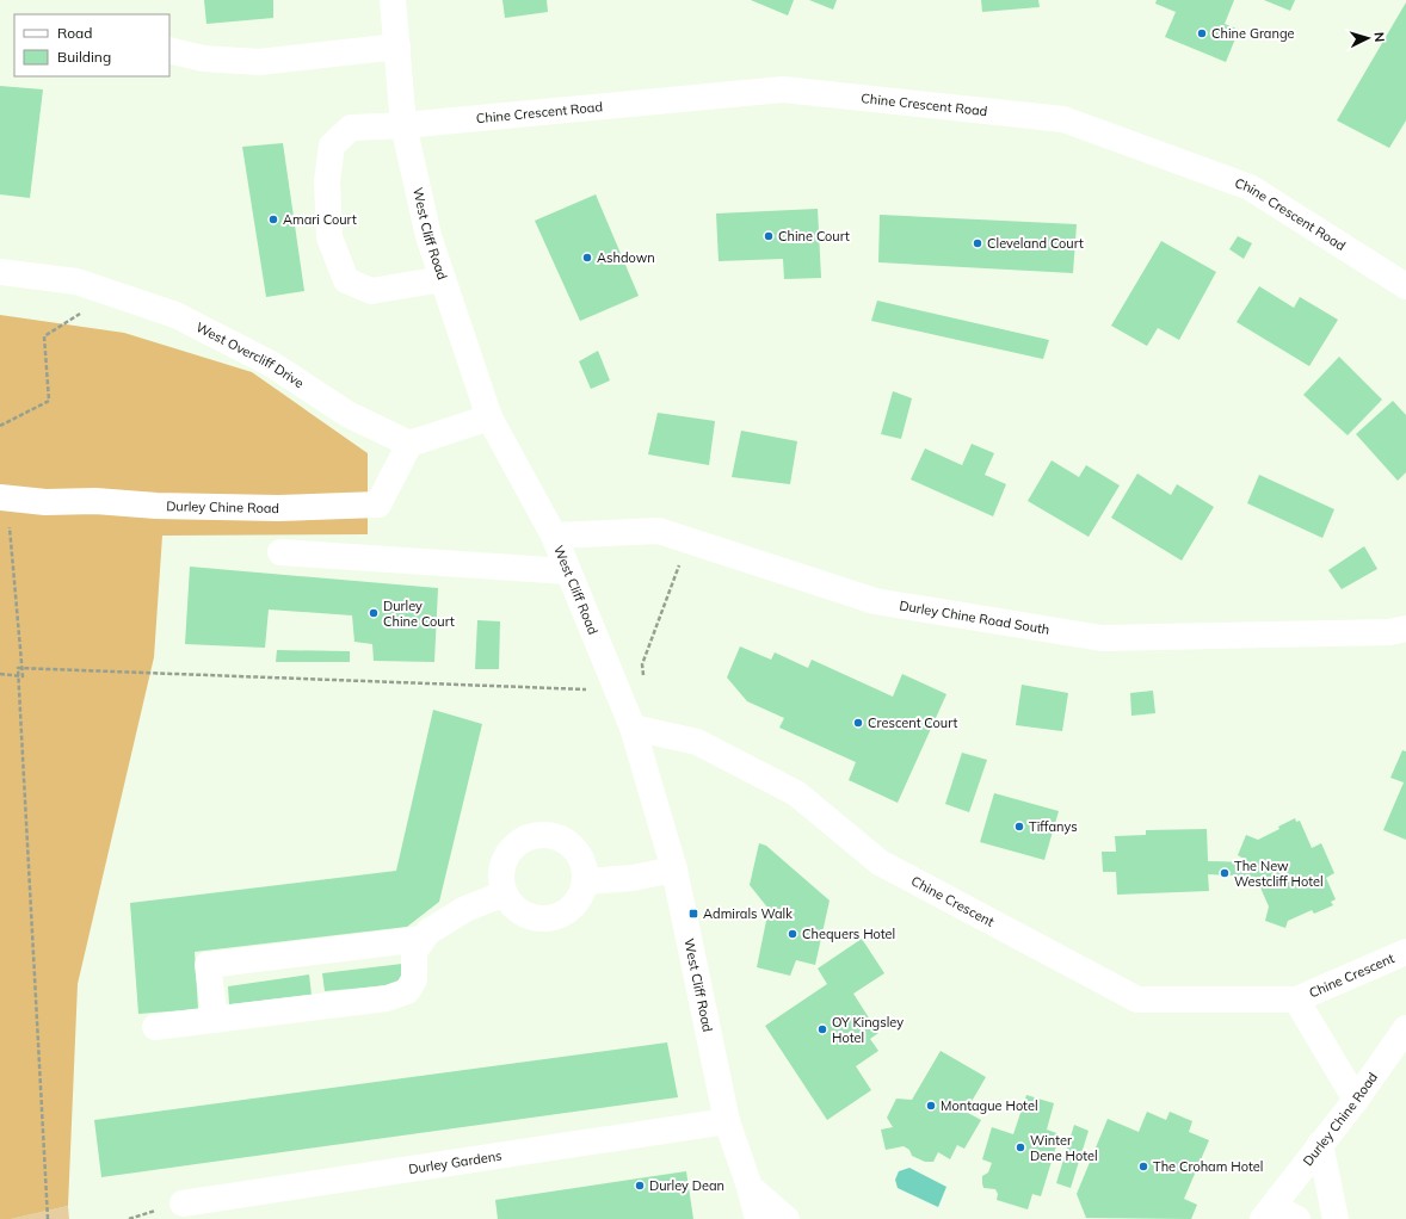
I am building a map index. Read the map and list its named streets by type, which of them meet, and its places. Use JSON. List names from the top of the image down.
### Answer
{
  "streets": {
    "street": [
      "Chine Crescent Road",
      "West Cliff Road",
      "West Overcliff Drive",
      "Durley Chine Road",
      "Durley Chine Road South",
      "Chine Crescent",
      "Durley Gardens"
    ]
  },
  "crossings": [
    ["Chine Crescent Road", "West Cliff Road"],
    ["West Cliff Road", "Durley Chine Road South"],
    ["West Cliff Road", "Chine Crescent"],
    ["West Cliff Road", "Durley Gardens"],
    ["West Overcliff Drive", "Durley Chine Road"],
    ["Durley Chine Road", "Chine Crescent"]
  ],
  "places": {
    "other": [
      "Chine Grange",
      "Amari Court",
      "Chine Court",
      "Cleveland Court",
      "Ashdown",
      "Durley Chine Court",
      "Crescent Court",
      "Tiffanys",
      "The New Westcliff Hotel",
      "Chequers Hotel",
      "OY Kingsley Hotel",
      "Montague Hotel",
      "Winter Dene Hotel",
      "The Croham Hotel",
      "Durley Dean"
    ],
    "transit": ["Admirals Walk"]
  },
  "legend": ["Road", "Building"],
  "north": "right"
}
